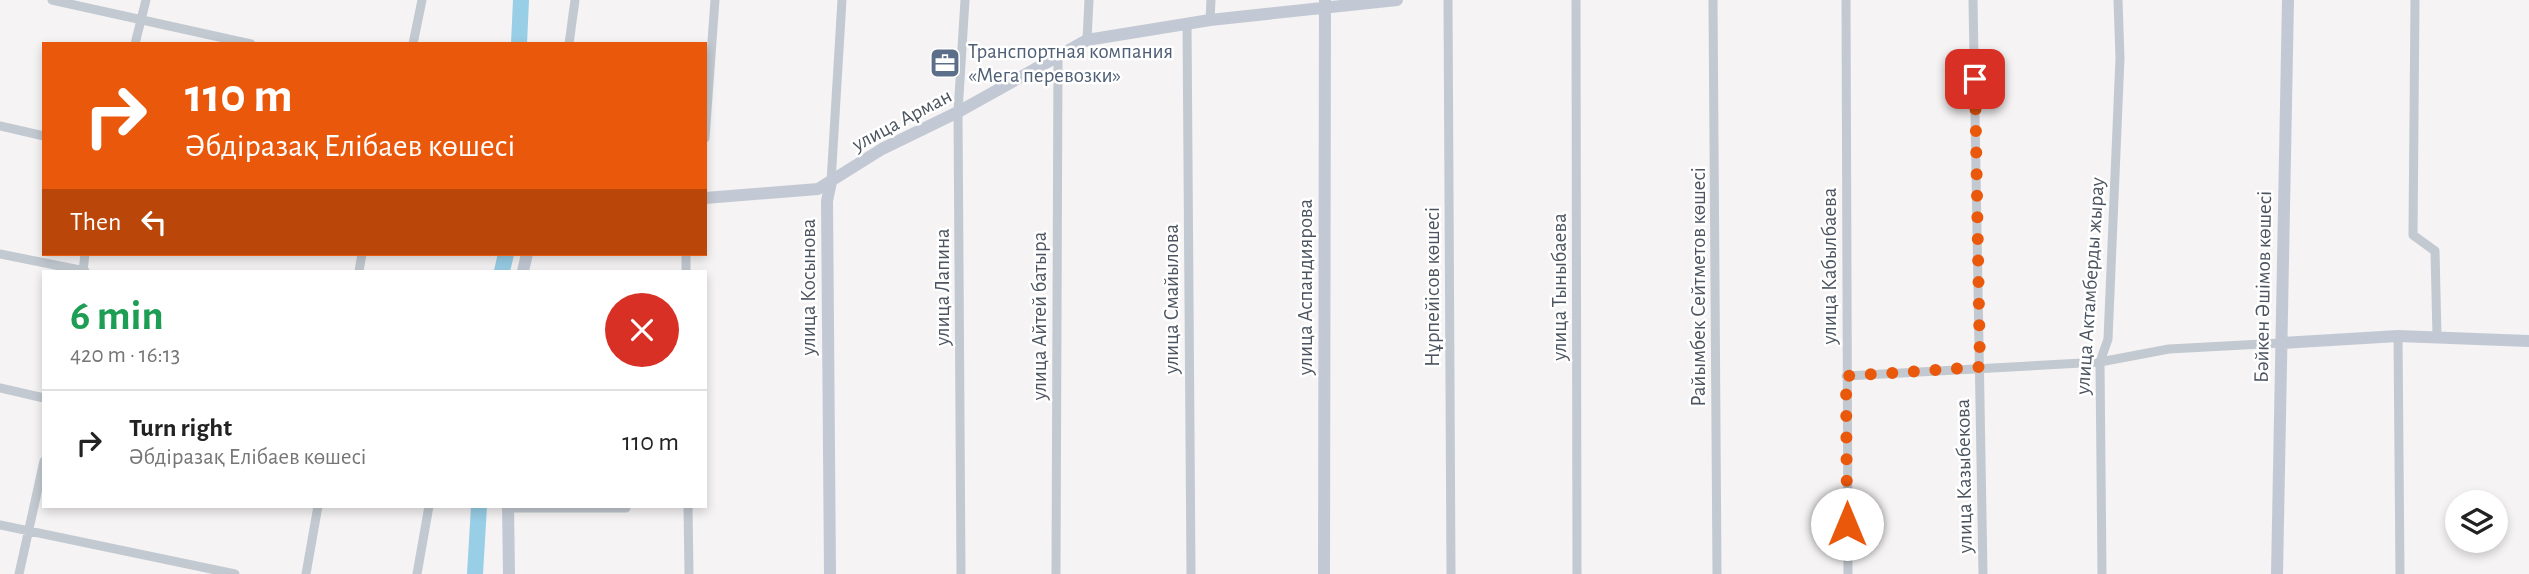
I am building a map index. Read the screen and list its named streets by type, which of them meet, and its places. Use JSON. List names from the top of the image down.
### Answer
{
  "streets": {
    "street": [
      "улица Арман",
      "улица Кабылбаева",
      "улица Актамберды жырау",
      "улица Косынова",
      "улица Лапина",
      "улица Аспандиярова",
      "Нұрпейісов көшесі",
      "улица Тыныбаева",
      "Райымбек Сейтметов көшесі",
      "Бәйкен Әшімов көшесі",
      "улица Смайылова",
      "улица Айтей батыра",
      "улица Казыбекова"
    ]
  },
  "crossings": [
    ["улица Арман", "улица Косынова"],
    ["улица Арман", "улица Лапина"],
    ["улица Арман", "улица Аспандиярова"],
    ["улица Арман", "улица Смайылова"],
    ["улица Арман", "улица Айтей батыра"]
  ],
  "places": {
    "office": ["Транспортная компания «Мега перевозки»"]
  },
  "page": {
    "turn": ["110 m", "Әбдіразақ Елібаев көшесі"],
    "then": "Then",
    "heading": ["6 min", "420 m · 16:13"],
    "list": [
      {
        "name": "Turn right",
        "note": "Әбдіразақ Елібаев көшесі",
        "value": "110 m"
      }
    ]
  }
}
